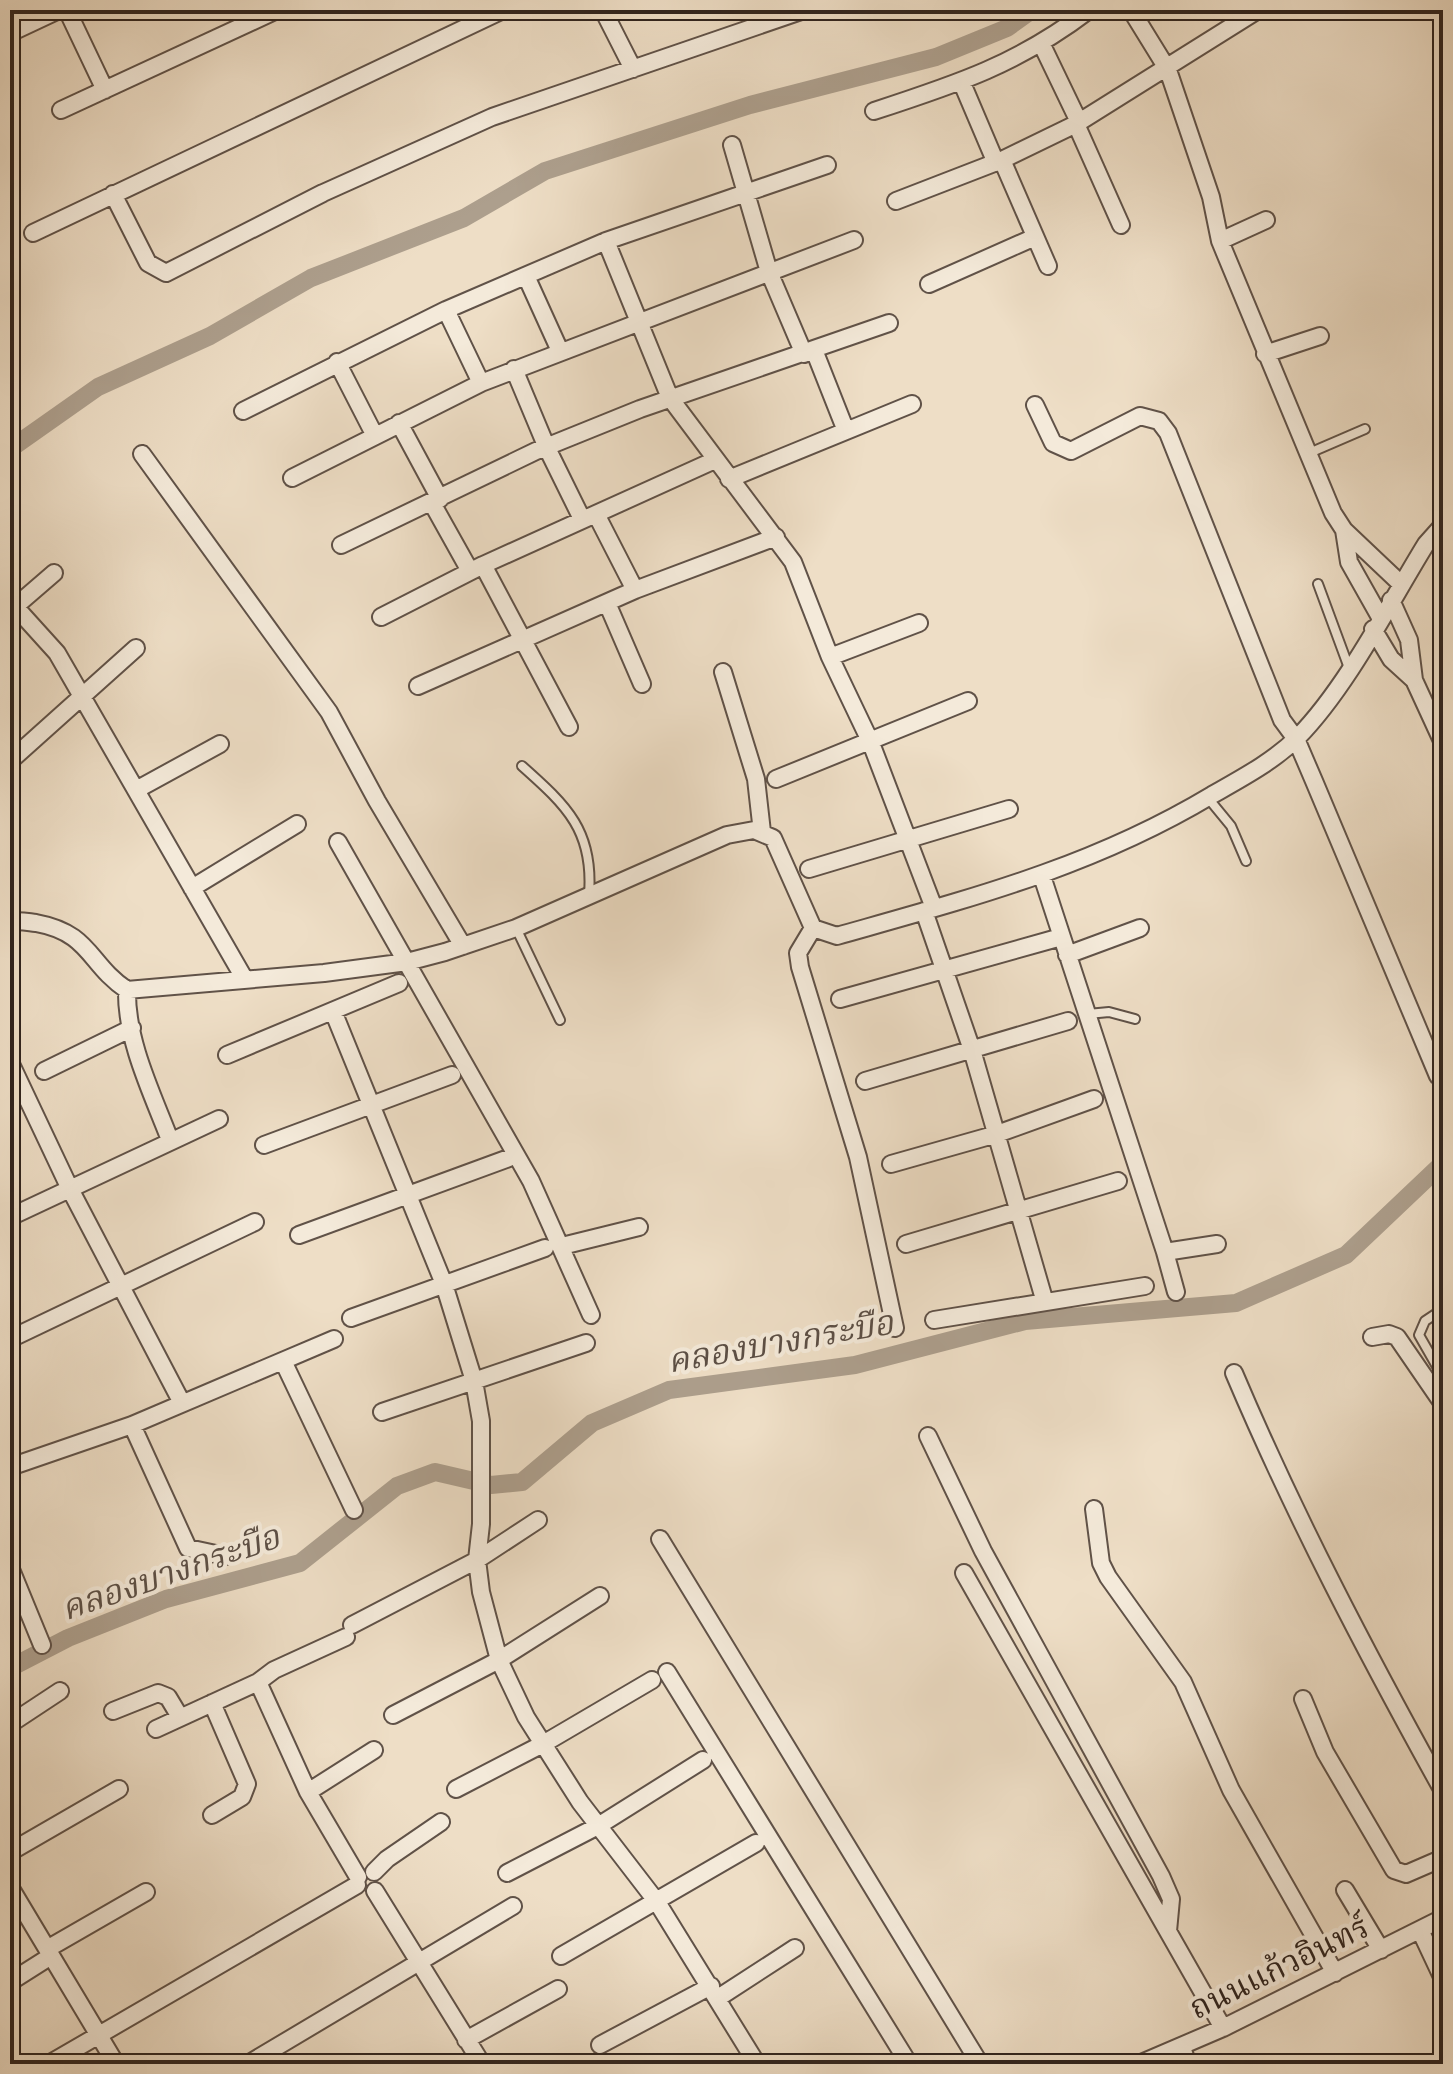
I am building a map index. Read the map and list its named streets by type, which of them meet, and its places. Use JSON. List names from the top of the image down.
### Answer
{
  "streets": {
    "street": ["ถนนแก้วอินทร์"]
  },
  "water": ["คลองบางกระบือ"]
}
